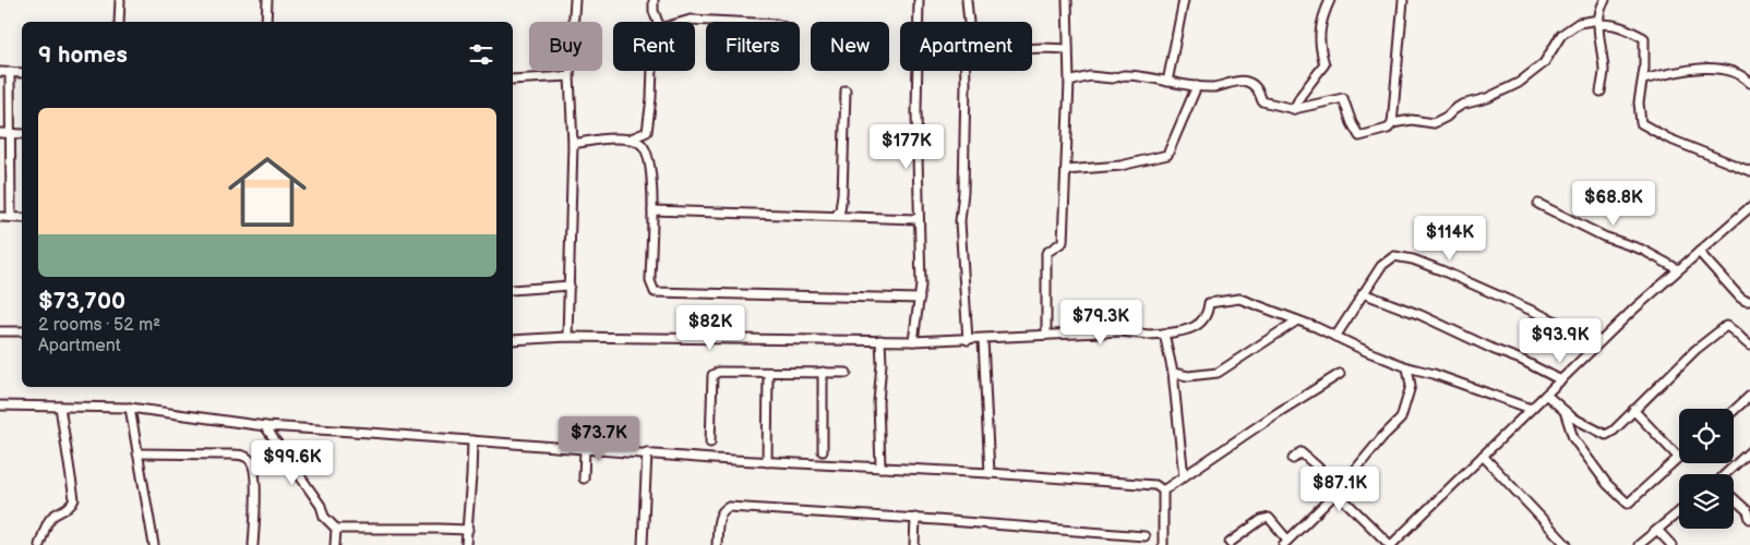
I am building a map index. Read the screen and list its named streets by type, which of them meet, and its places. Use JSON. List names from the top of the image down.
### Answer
{
  "page": {
    "chip": [
      "Buy",
      "Rent",
      "Filters",
      "New",
      "Apartment"
    ],
    "heading": "9 homes",
    "list": [
      {
        "name": "$73,700",
        "note": "2 rooms · 52 m² · Apartment"
      }
    ],
    "price": [
      "$177K",
      "$68.8K",
      "$114K",
      "$79.3K",
      "$82K",
      "$93.9K",
      "$73.7K",
      "$99.6K",
      "$87.1K"
    ]
  }
}
